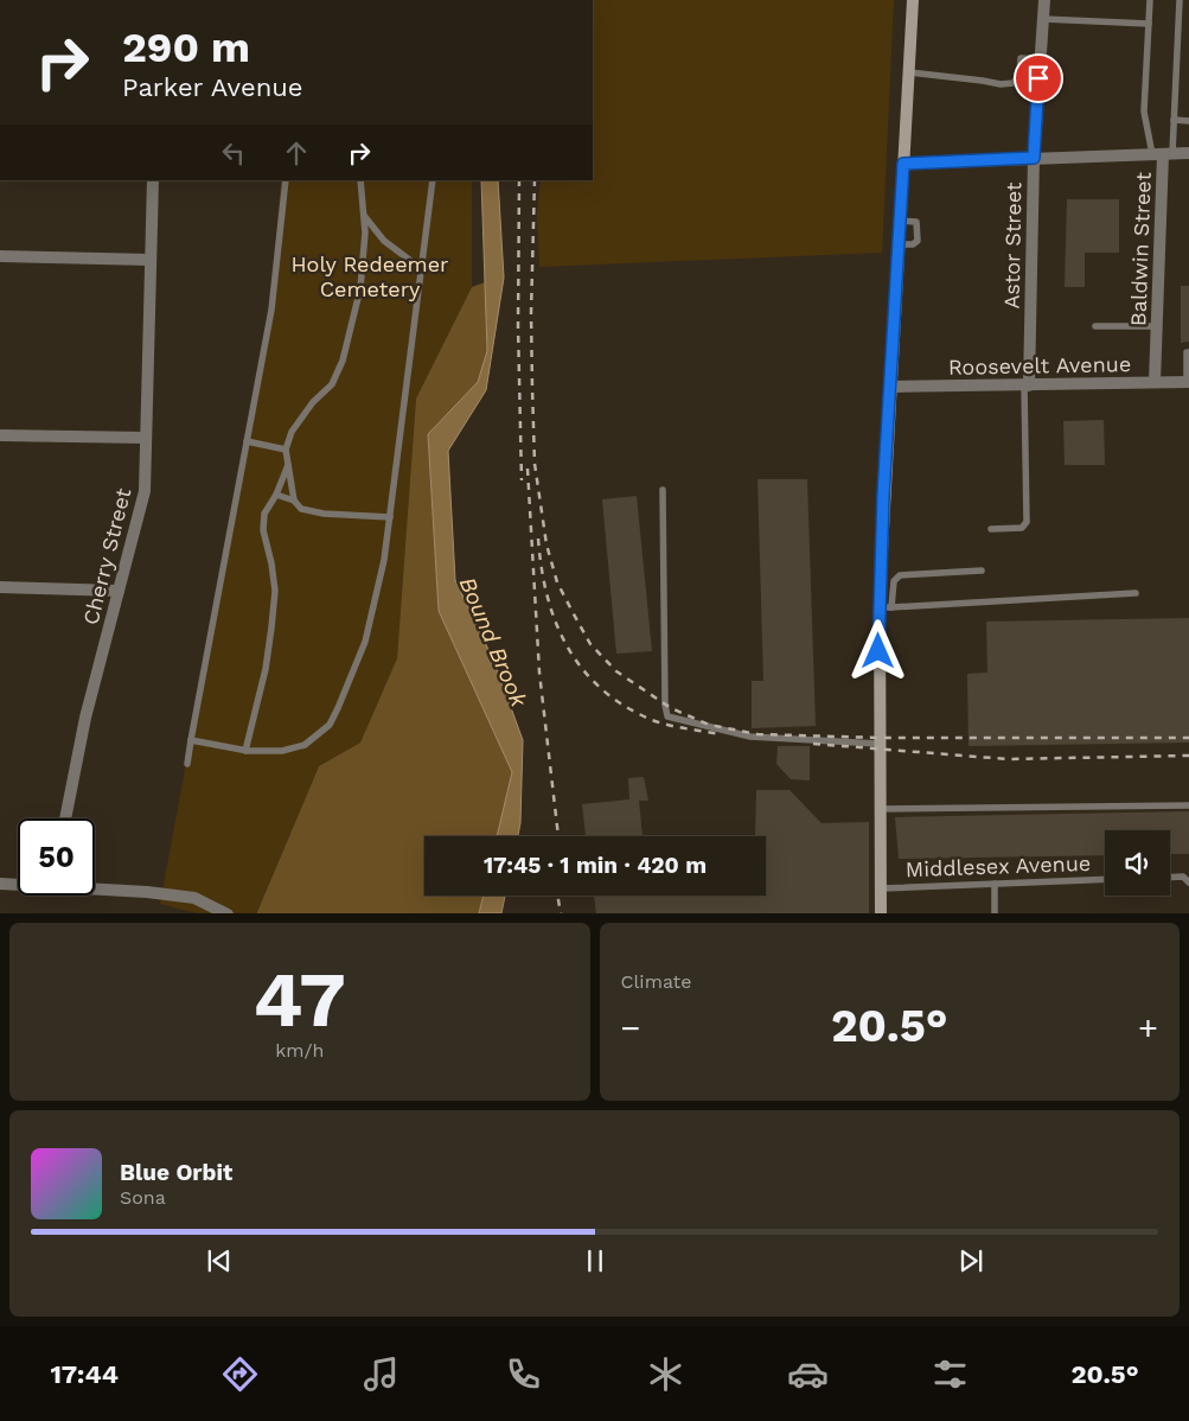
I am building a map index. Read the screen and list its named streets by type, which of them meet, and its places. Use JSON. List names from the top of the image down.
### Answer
{
  "streets": {
    "street": [
      "Astor Street",
      "Baldwin Street",
      "Roosevelt Avenue",
      "Cherry Street"
    ],
    "lane": ["Middlesex Avenue"]
  },
  "crossings": [
    ["Astor Street", "Roosevelt Avenue"],
    ["Baldwin Street", "Roosevelt Avenue"]
  ],
  "water": ["Bound Brook"],
  "parks": ["Holy Redeemer Cemetery"],
  "page": {
    "turn": ["290 m", "Parker Avenue"],
    "limit": "50",
    "trip": "17:45 · 1 min · 420 m",
    "tile": [
      ["47", "km/h"],
      "Climate"
    ],
    "heat": ["−", "20.5°", "+"],
    "song": ["Blue Orbit", "Sona"],
    "tabs": ["17:44", "20.5°"]
  }
}
